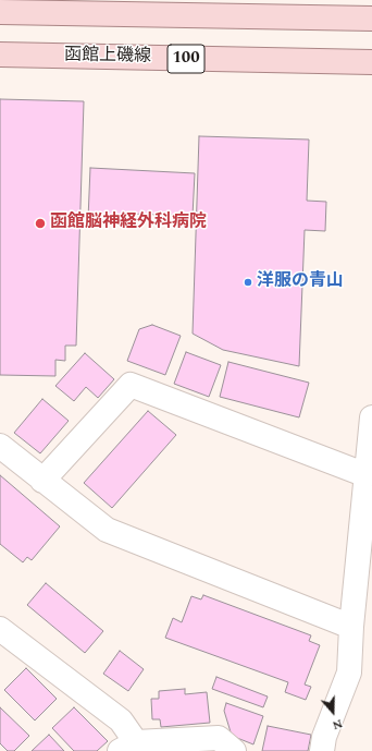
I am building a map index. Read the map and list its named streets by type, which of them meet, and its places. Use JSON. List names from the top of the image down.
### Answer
{
  "streets": {
    "main road": ["函館上磯線", "100"]
  },
  "places": ["函館脳神経外科病院", "洋服の青山"],
  "north": "bottom"
}
